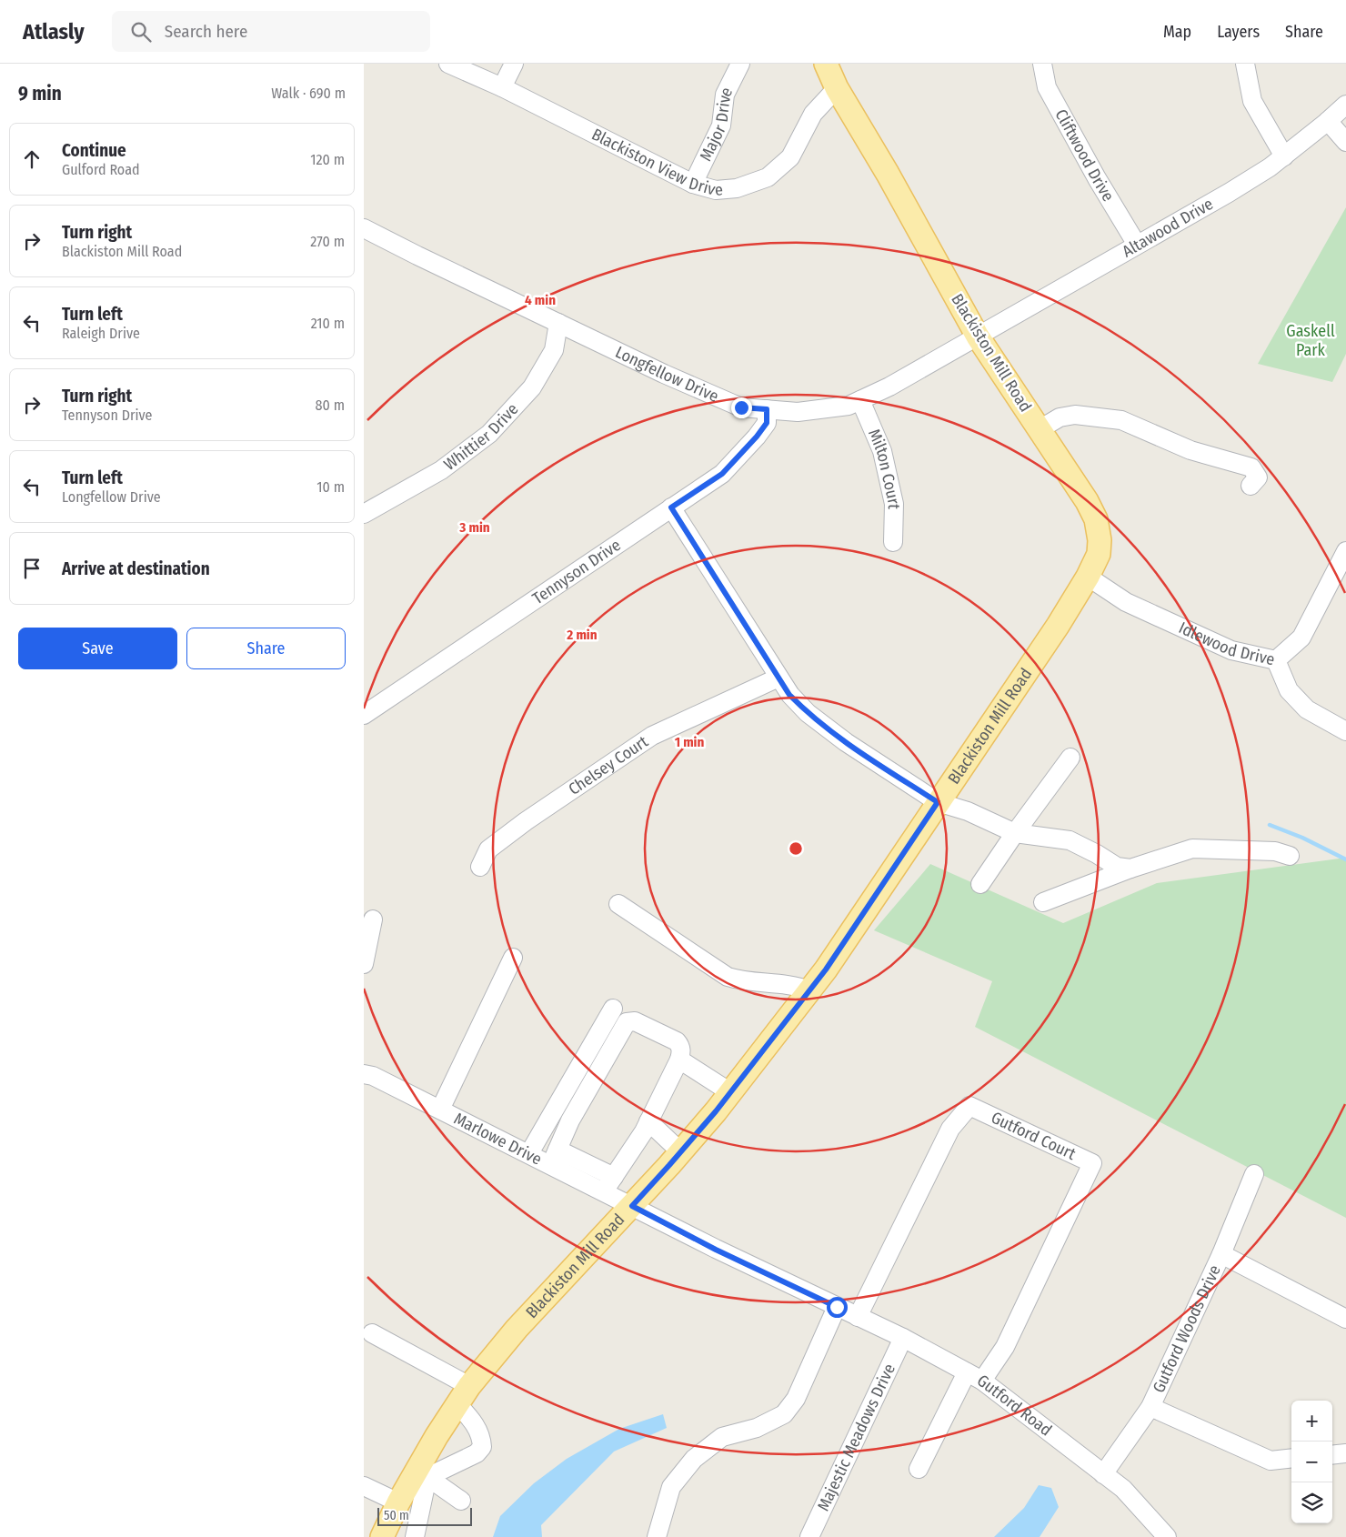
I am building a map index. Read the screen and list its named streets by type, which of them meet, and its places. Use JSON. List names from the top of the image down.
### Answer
{
  "streets": {
    "main road": ["Blackiston Mill Road"],
    "street": [
      "Major Drive",
      "Cliftwood Drive",
      "Blackiston View Drive",
      "Altawood Drive",
      "Longfellow Drive",
      "Whittier Drive",
      "Milton Court",
      "Tennyson Drive",
      "Idlewood Drive",
      "Chelsey Court",
      "Gutford Court",
      "Marlowe Drive",
      "Gutford Woods Drive",
      "Gutford Road",
      "Majestic Meadows Drive"
    ]
  },
  "crossings": [
    ["Major Drive", "Blackiston View Drive"],
    ["Cliftwood Drive", "Altawood Drive"],
    ["Blackiston View Drive", "Blackiston Mill Road"],
    ["Altawood Drive", "Blackiston Mill Road"],
    ["Altawood Drive", "Longfellow Drive"],
    ["Blackiston Mill Road", "Longfellow Drive"],
    ["Blackiston Mill Road", "Idlewood Drive"],
    ["Blackiston Mill Road", "Marlowe Drive"],
    ["Longfellow Drive", "Whittier Drive"],
    ["Longfellow Drive", "Milton Court"],
    ["Longfellow Drive", "Tennyson Drive"],
    ["Gutford Court", "Gutford Road"],
    ["Marlowe Drive", "Gutford Road"],
    ["Gutford Woods Drive", "Gutford Road"],
    ["Gutford Road", "Majestic Meadows Drive"]
  ],
  "parks": ["Gaskell Park"],
  "scale_bar": "50 m",
  "page": {
    "header": "Atlasly",
    "search": "Search here",
    "nav": ["Map", "Layers", "Share"],
    "heading": ["9 min", "Walk · 690 m"],
    "list": [
      ["Continue", "Gulford Road", "120 m"],
      ["Turn right", "Blackiston Mill Road", "270 m"],
      ["Turn left", "Raleigh Drive", "210 m"],
      ["Turn right", "Tennyson Drive", "80 m"],
      ["Turn left", "Longfellow Drive", "10 m"],
      "Arrive at destination"
    ],
    "buttons": ["Save", "Share"],
    "map_buttons": ["+", "−"],
    "scale": "50 m"
  },
  "rings": [
    "4 min",
    "3 min",
    "2 min",
    "1 min"
  ]
}
